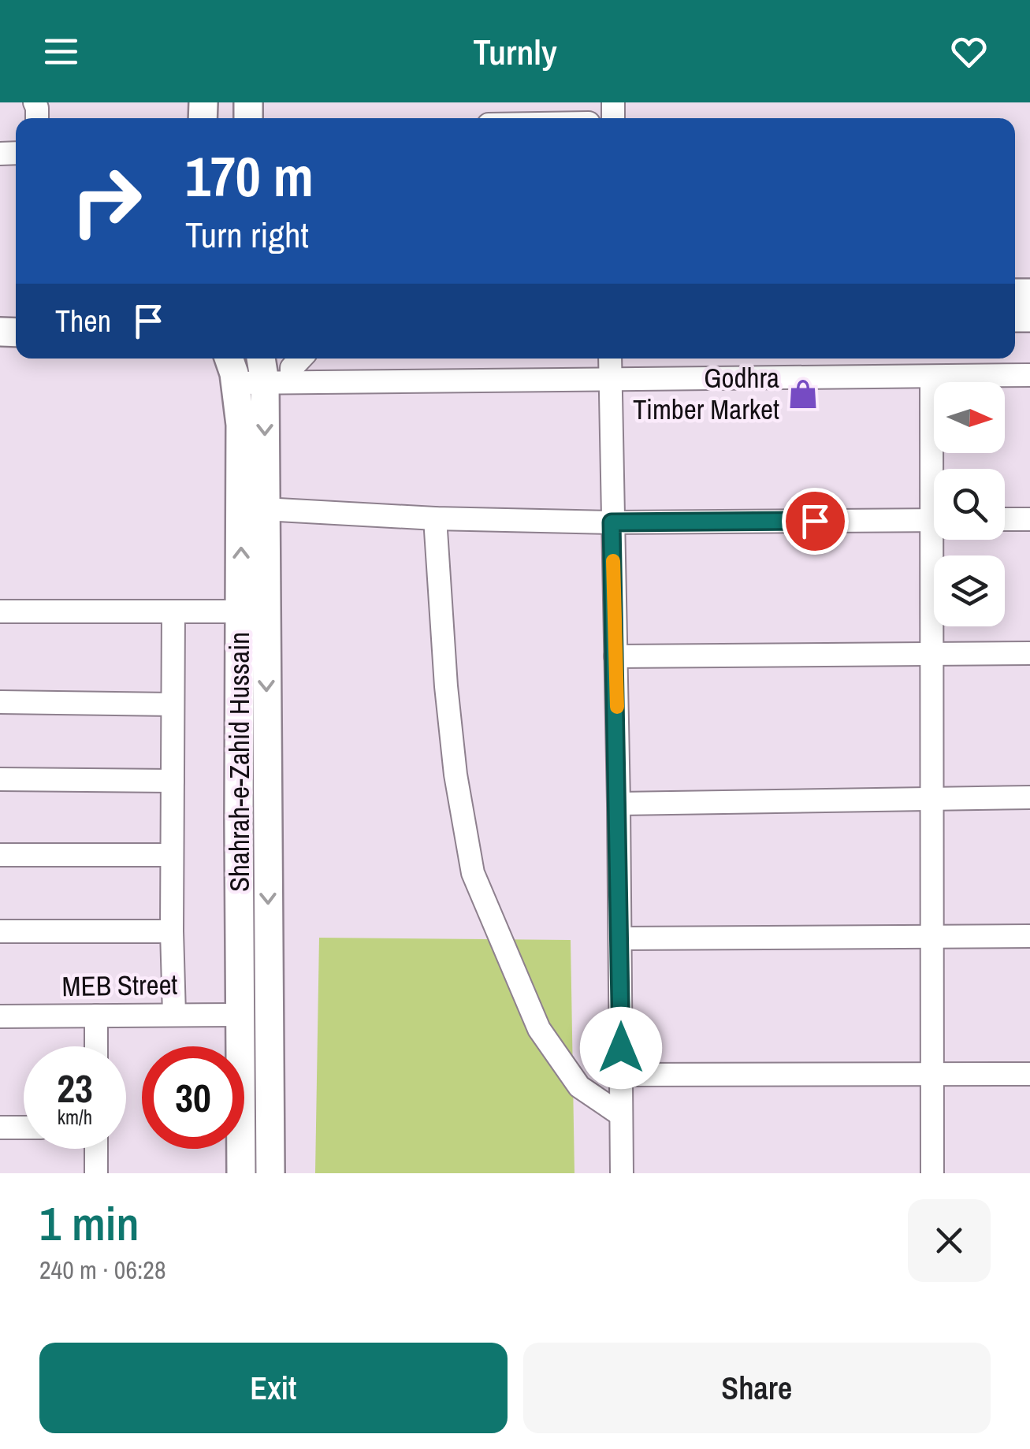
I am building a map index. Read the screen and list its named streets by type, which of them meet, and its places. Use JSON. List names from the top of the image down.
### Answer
{
  "streets": {
    "main road": ["Shahrah-e-Zahid Hussain"],
    "street": ["MEB Street"]
  },
  "crossings": [
    ["Shahrah-e-Zahid Hussain", "MEB Street"]
  ],
  "places": {
    "shop": ["Godhra Timber Market"]
  },
  "north": "right",
  "page": {
    "header": "Turnly",
    "turn": ["170 m", "Turn right"],
    "then": "Then",
    "speed": "23 km/h",
    "limit": "30",
    "heading": ["1 min", "240 m · 06:28"],
    "buttons": ["Exit", "Share"]
  }
}
